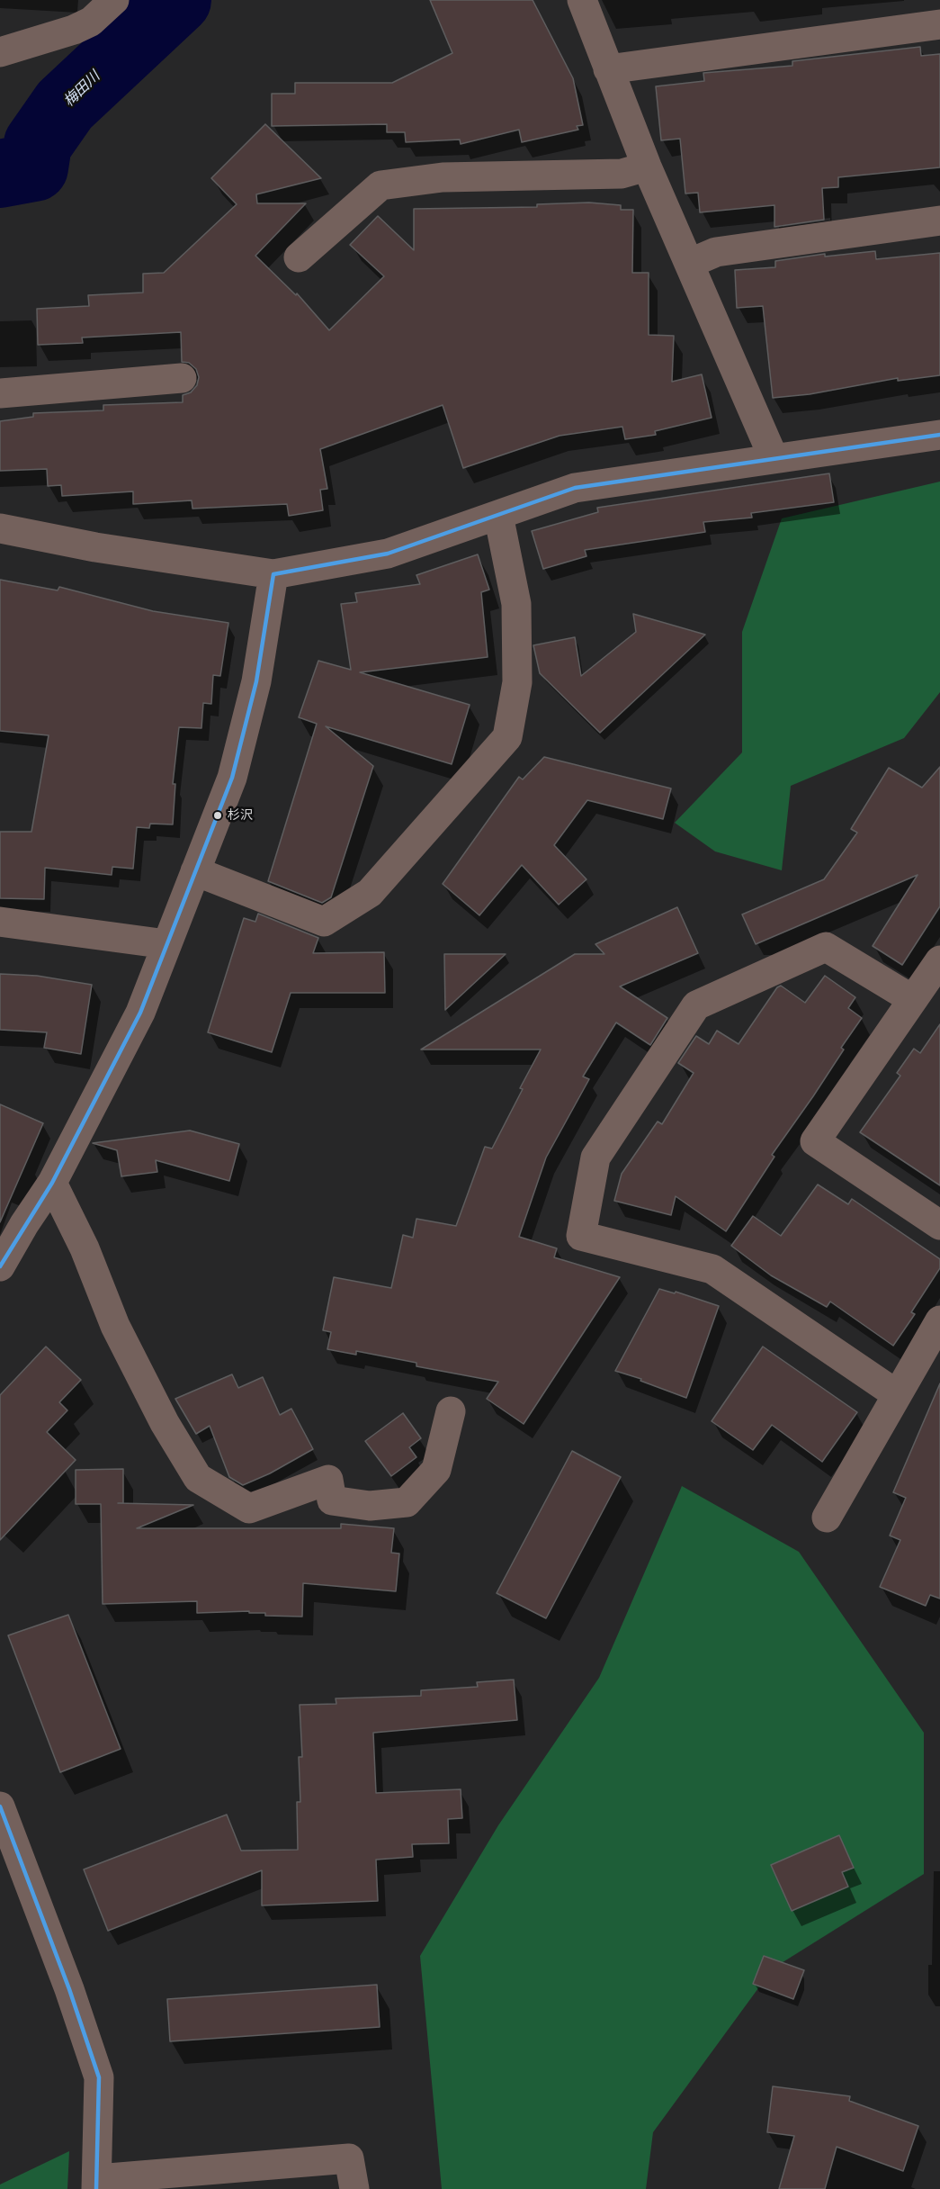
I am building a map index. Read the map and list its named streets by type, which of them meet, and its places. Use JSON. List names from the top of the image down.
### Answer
{
  "water": ["梅田川"],
  "places": ["杉沢"]
}
